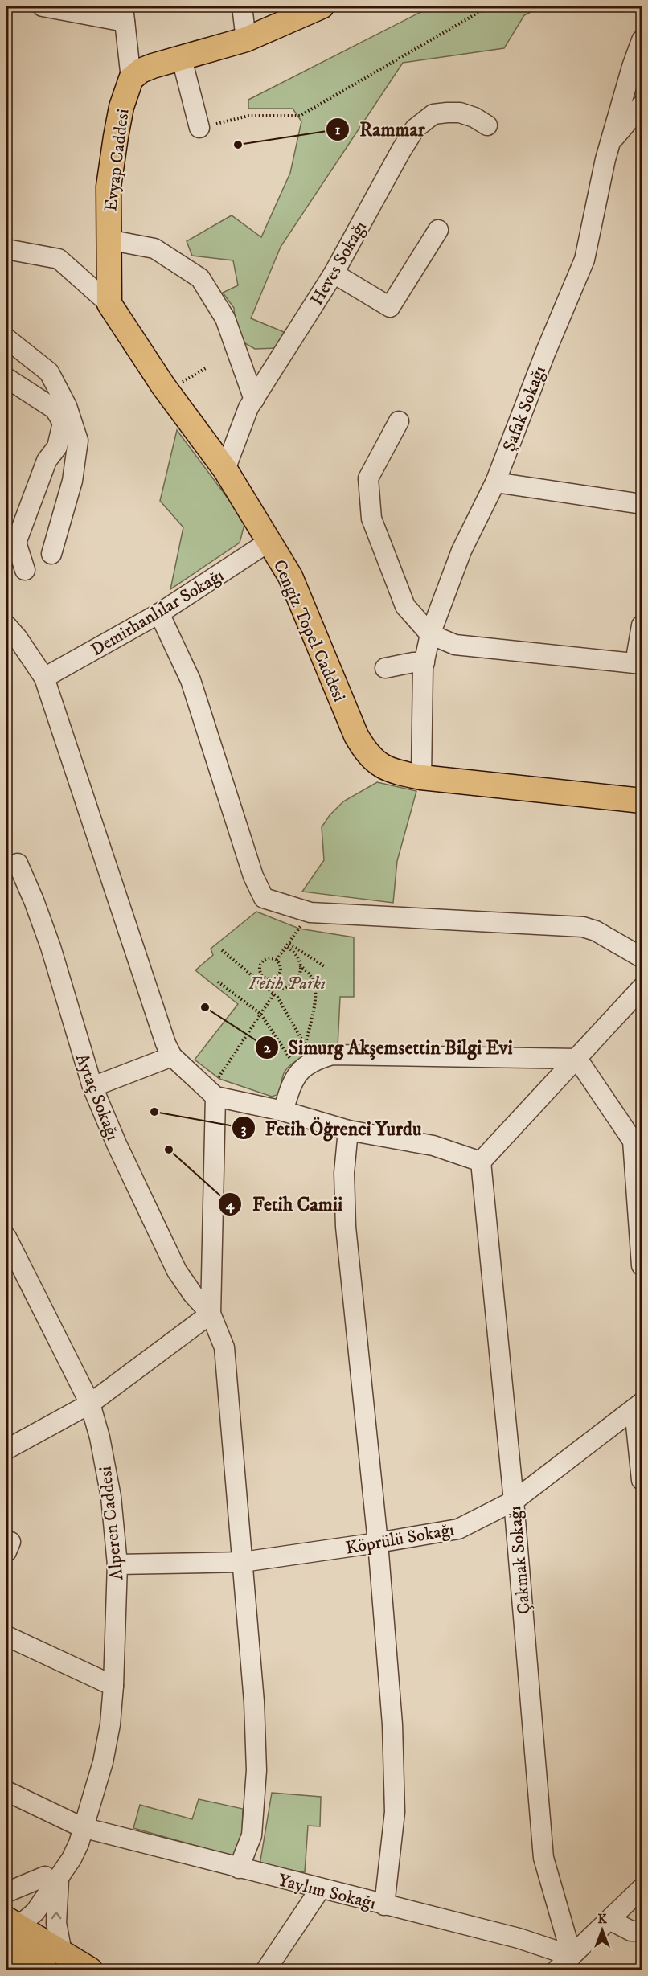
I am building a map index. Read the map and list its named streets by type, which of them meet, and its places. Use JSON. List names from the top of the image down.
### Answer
{
  "streets": {
    "main road": ["Evyap Caddesi", "Cengiz Topel Caddesi"],
    "street": [
      "Heves Sokağı",
      "Şafak Sokağı",
      "Demirhanlılar Sokağı",
      "Aytaç Sokağı",
      "Alperen Caddesi",
      "Köprülü Sokağı",
      "Çakmak Sokağı",
      "Yaylım Sokağı"
    ]
  },
  "crossings": [
    ["Evyap Caddesi", "Cengiz Topel Caddesi"],
    ["Heves Sokağı", "Cengiz Topel Caddesi"],
    ["Şafak Sokağı", "Cengiz Topel Caddesi"],
    ["Demirhanlılar Sokağı", "Cengiz Topel Caddesi"],
    ["Alperen Caddesi", "Köprülü Sokağı"],
    ["Alperen Caddesi", "Yaylım Sokağı"],
    ["Köprülü Sokağı", "Çakmak Sokağı"],
    ["Çakmak Sokağı", "Yaylım Sokağı"]
  ],
  "parks": ["Fetih Parkı"],
  "places": [
    "Rammar",
    "Simurg Akşemsettin Bilgi Evi",
    "Fetih Öğrenci Yurdu",
    "Fetih Camii"
  ],
  "north": "top"
}
